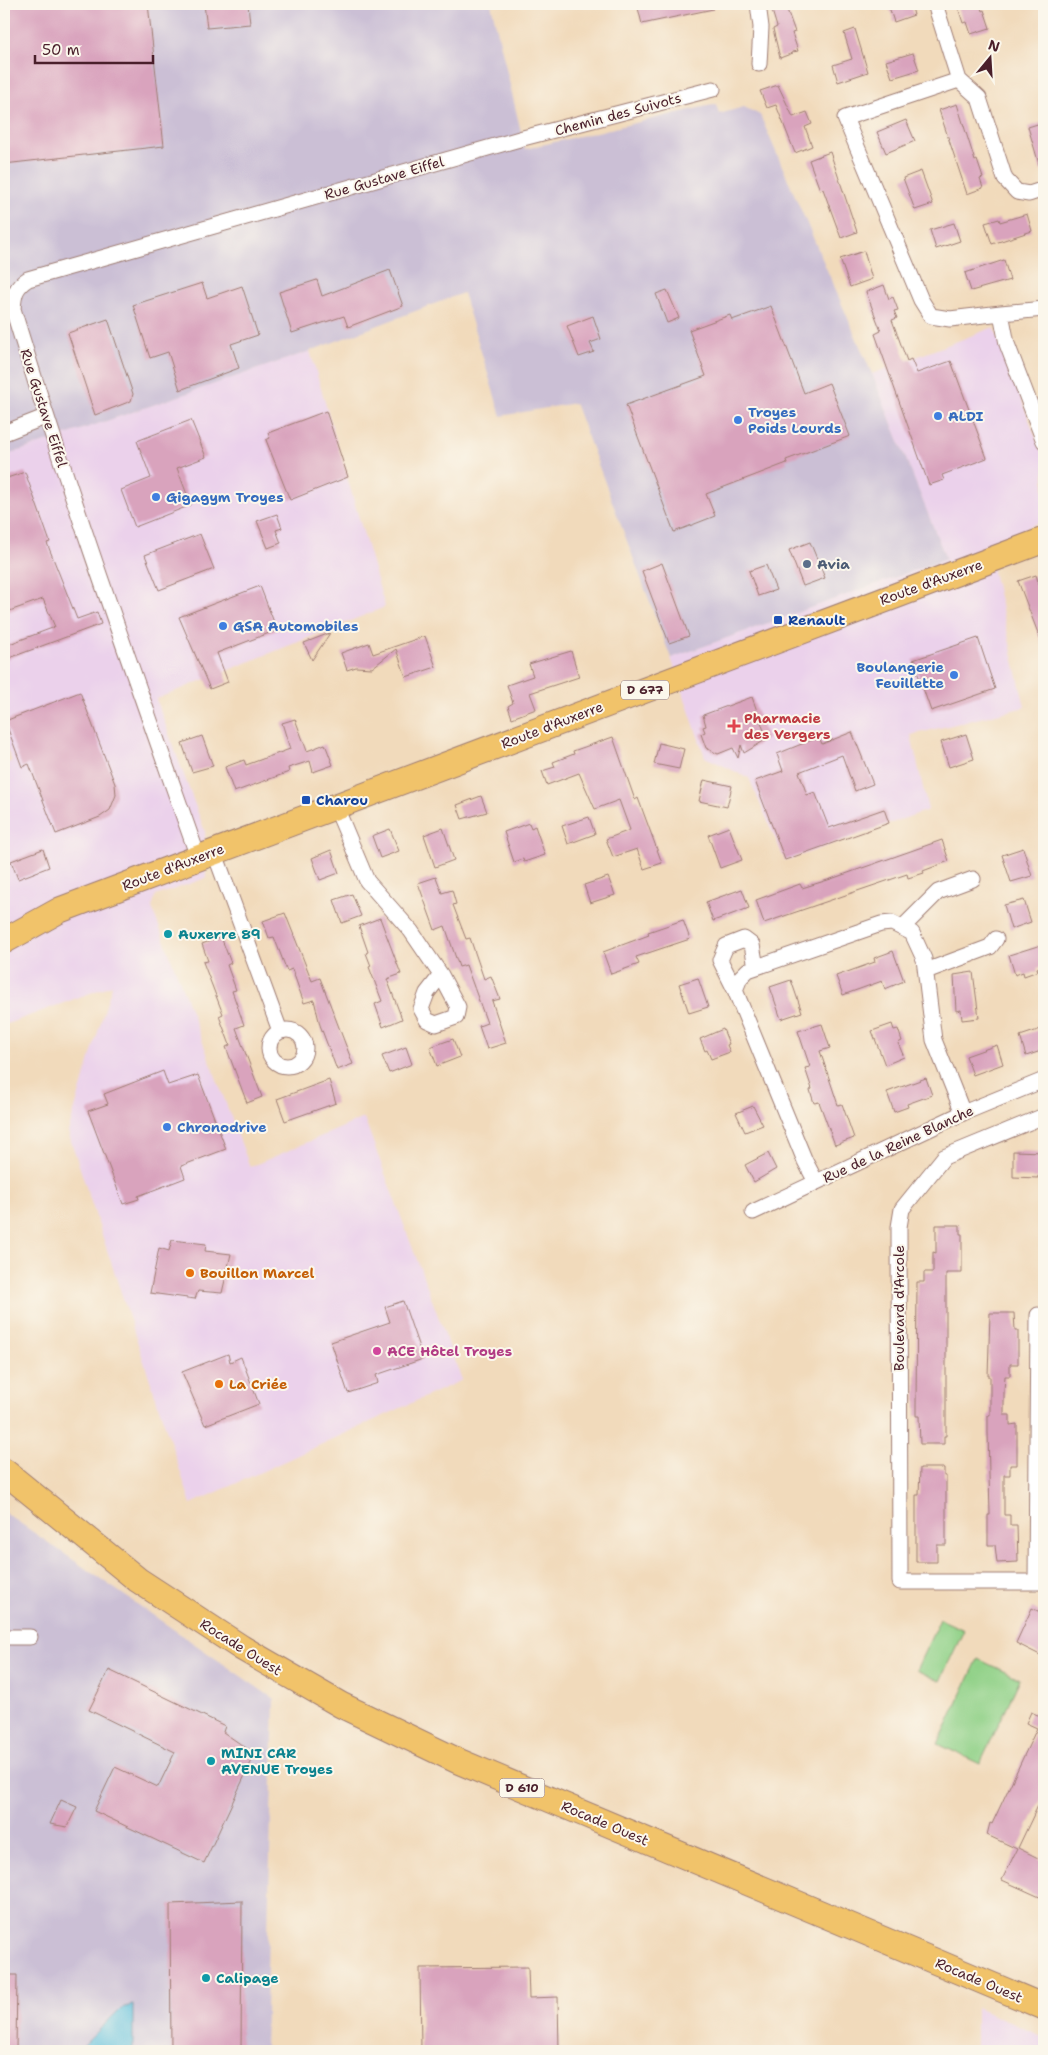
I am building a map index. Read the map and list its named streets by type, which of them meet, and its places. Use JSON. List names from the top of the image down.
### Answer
{
  "streets": {
    "main road": [
      "Route d'Auxerre",
      "D 677",
      "Rocade Ouest",
      "D 610"
    ],
    "street": [
      "Chemin des Suivots",
      "Rue Gustave Eiffel",
      "Rue de la Reine Blanche",
      "Boulevard d'Arcole"
    ]
  },
  "crossings": [
    ["Chemin des Suivots", "Rue Gustave Eiffel"],
    ["Rue Gustave Eiffel", "Route d'Auxerre"]
  ],
  "places": {
    "other": [
      "ALDI",
      "Troyes Poids Lourds",
      "Gigagym Troyes",
      "Avia",
      "GSA Automobiles",
      "Boulangerie Feuillette",
      "Auxerre 89",
      "Chronodrive",
      "Bouillon Marcel",
      "ACE Hôtel Troyes",
      "La Criée",
      "MINI CAR AVENUE Troyes",
      "Calipage"
    ],
    "transit": ["Renault", "Charou"],
    "health": ["Pharmacie des Vergers"]
  },
  "scale_bar": "50 m",
  "north": "top"
}
